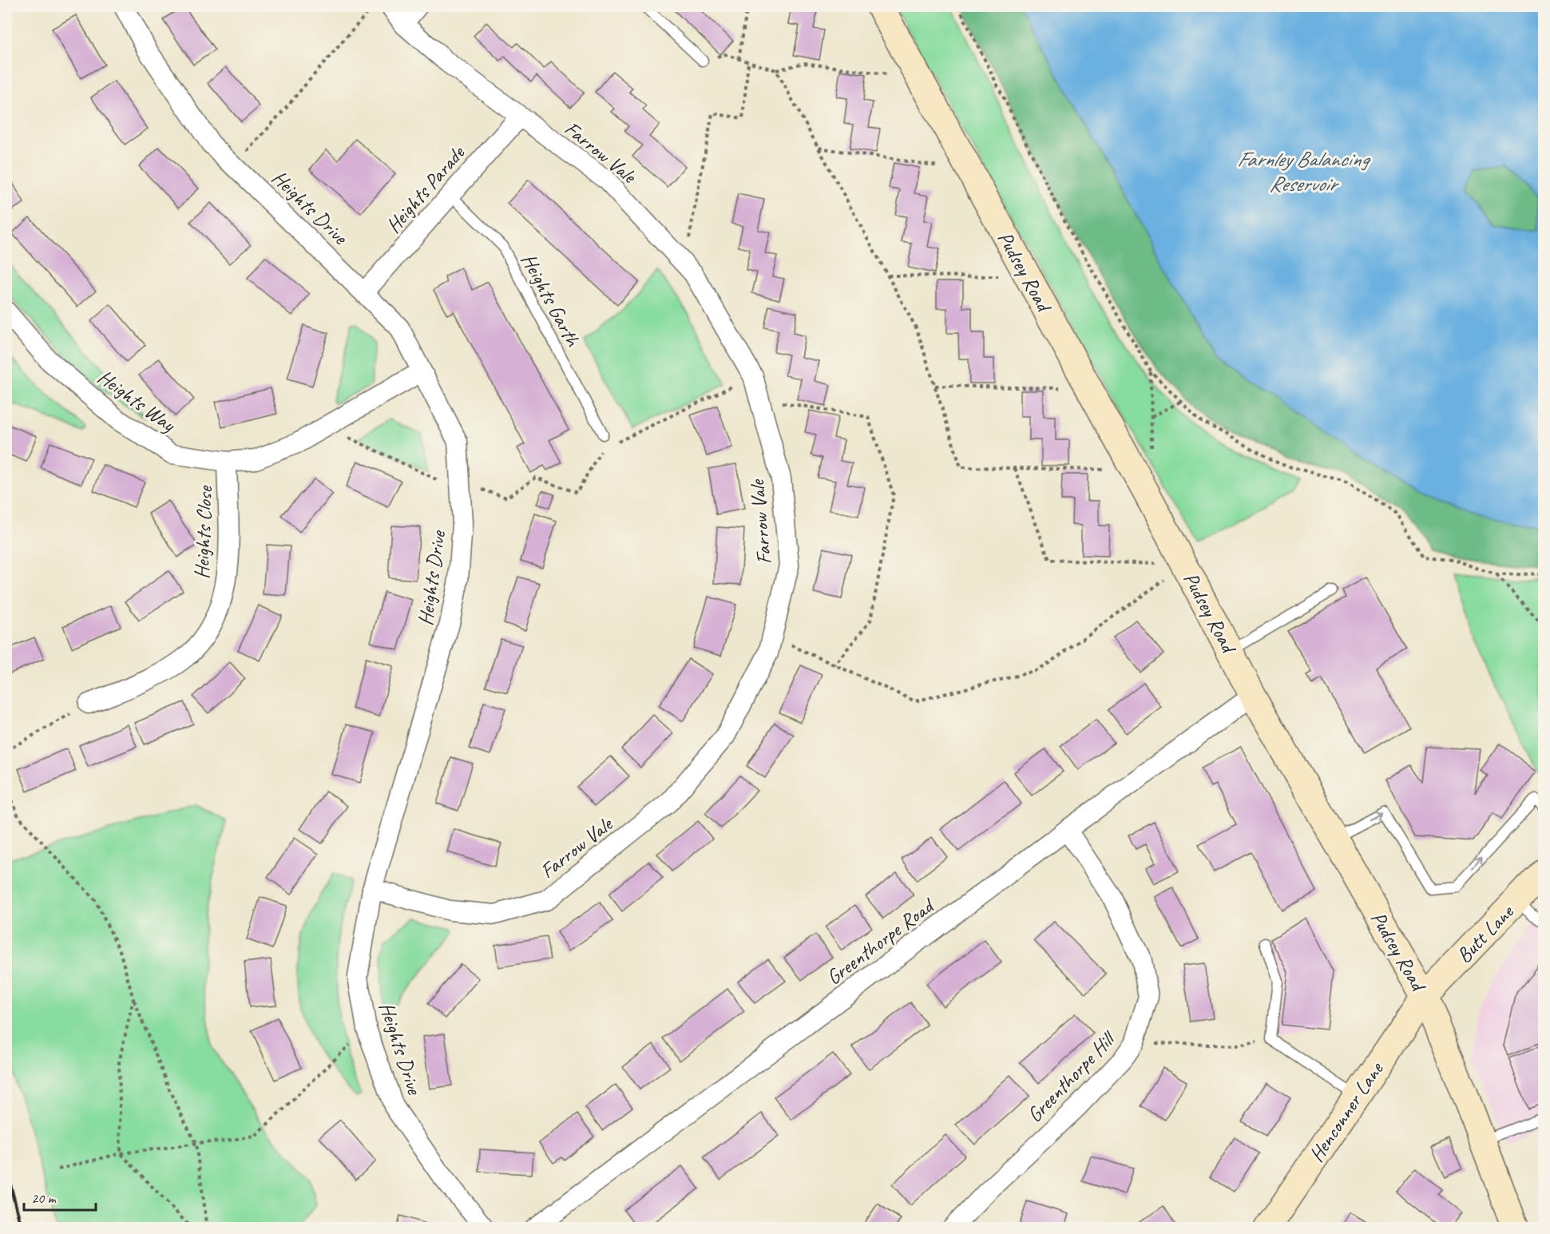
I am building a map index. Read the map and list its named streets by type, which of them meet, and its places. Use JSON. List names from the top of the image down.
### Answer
{
  "streets": {
    "main road": ["Pudsey Road", "Butt Lane", "Henconner Lane"],
    "street": [
      "Farrow Vale",
      "Heights Parade",
      "Heights Drive",
      "Heights Way",
      "Heights Close",
      "Greenthorpe Road",
      "Greenthorpe Hill"
    ],
    "lane": ["Heights Garth"]
  },
  "crossings": [
    ["Farrow Vale", "Heights Parade"],
    ["Farrow Vale", "Heights Drive"],
    ["Heights Parade", "Heights Drive"],
    ["Heights Parade", "Heights Garth"],
    ["Heights Drive", "Heights Way"],
    ["Pudsey Road", "Butt Lane"],
    ["Pudsey Road", "Greenthorpe Road"],
    ["Pudsey Road", "Henconner Lane"],
    ["Heights Way", "Heights Close"],
    ["Butt Lane", "Henconner Lane"],
    ["Greenthorpe Road", "Greenthorpe Hill"]
  ],
  "water": ["Farnley Balancing Reservoir"],
  "scale_bar": "20 m"
}
